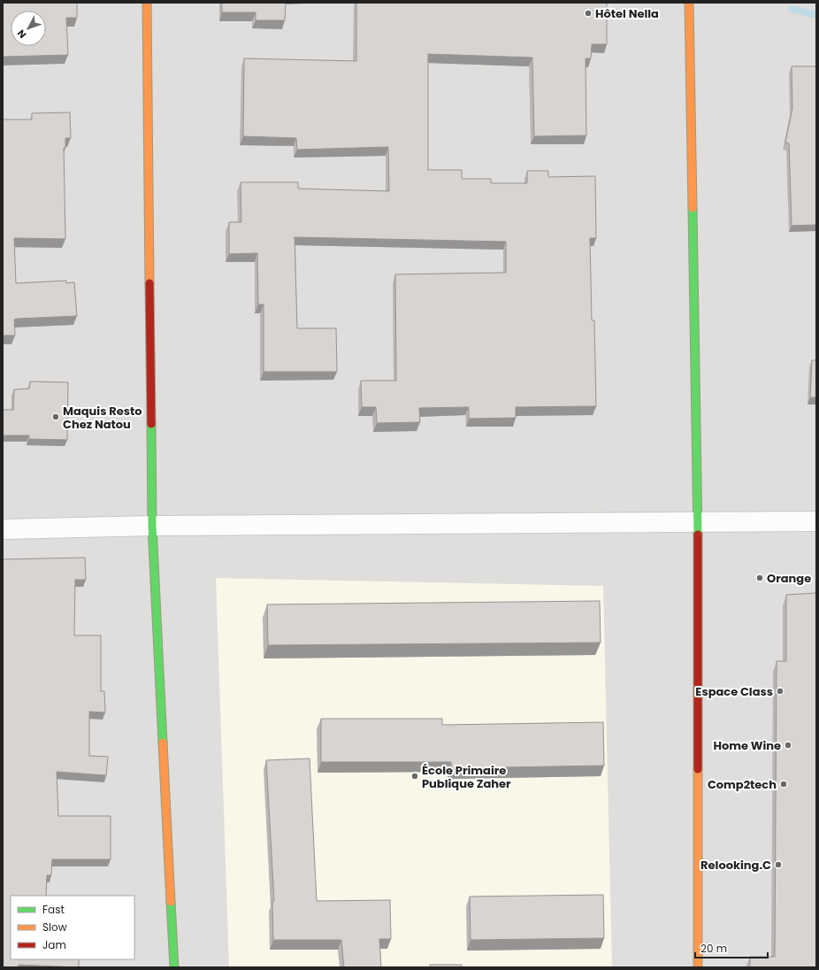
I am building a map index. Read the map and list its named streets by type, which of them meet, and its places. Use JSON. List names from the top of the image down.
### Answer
{
  "places": [
    "Hôtel Nella",
    "Maquis Resto Chez Natou",
    "Orange",
    "Espace Class",
    "Home Wine",
    "École Primaire Publique Zaher",
    "Comp2tech",
    "Relooking.C"
  ],
  "legend": ["Fast", "Slow", "Jam"],
  "scale_bar": "20 m",
  "north": "bottom left"
}
